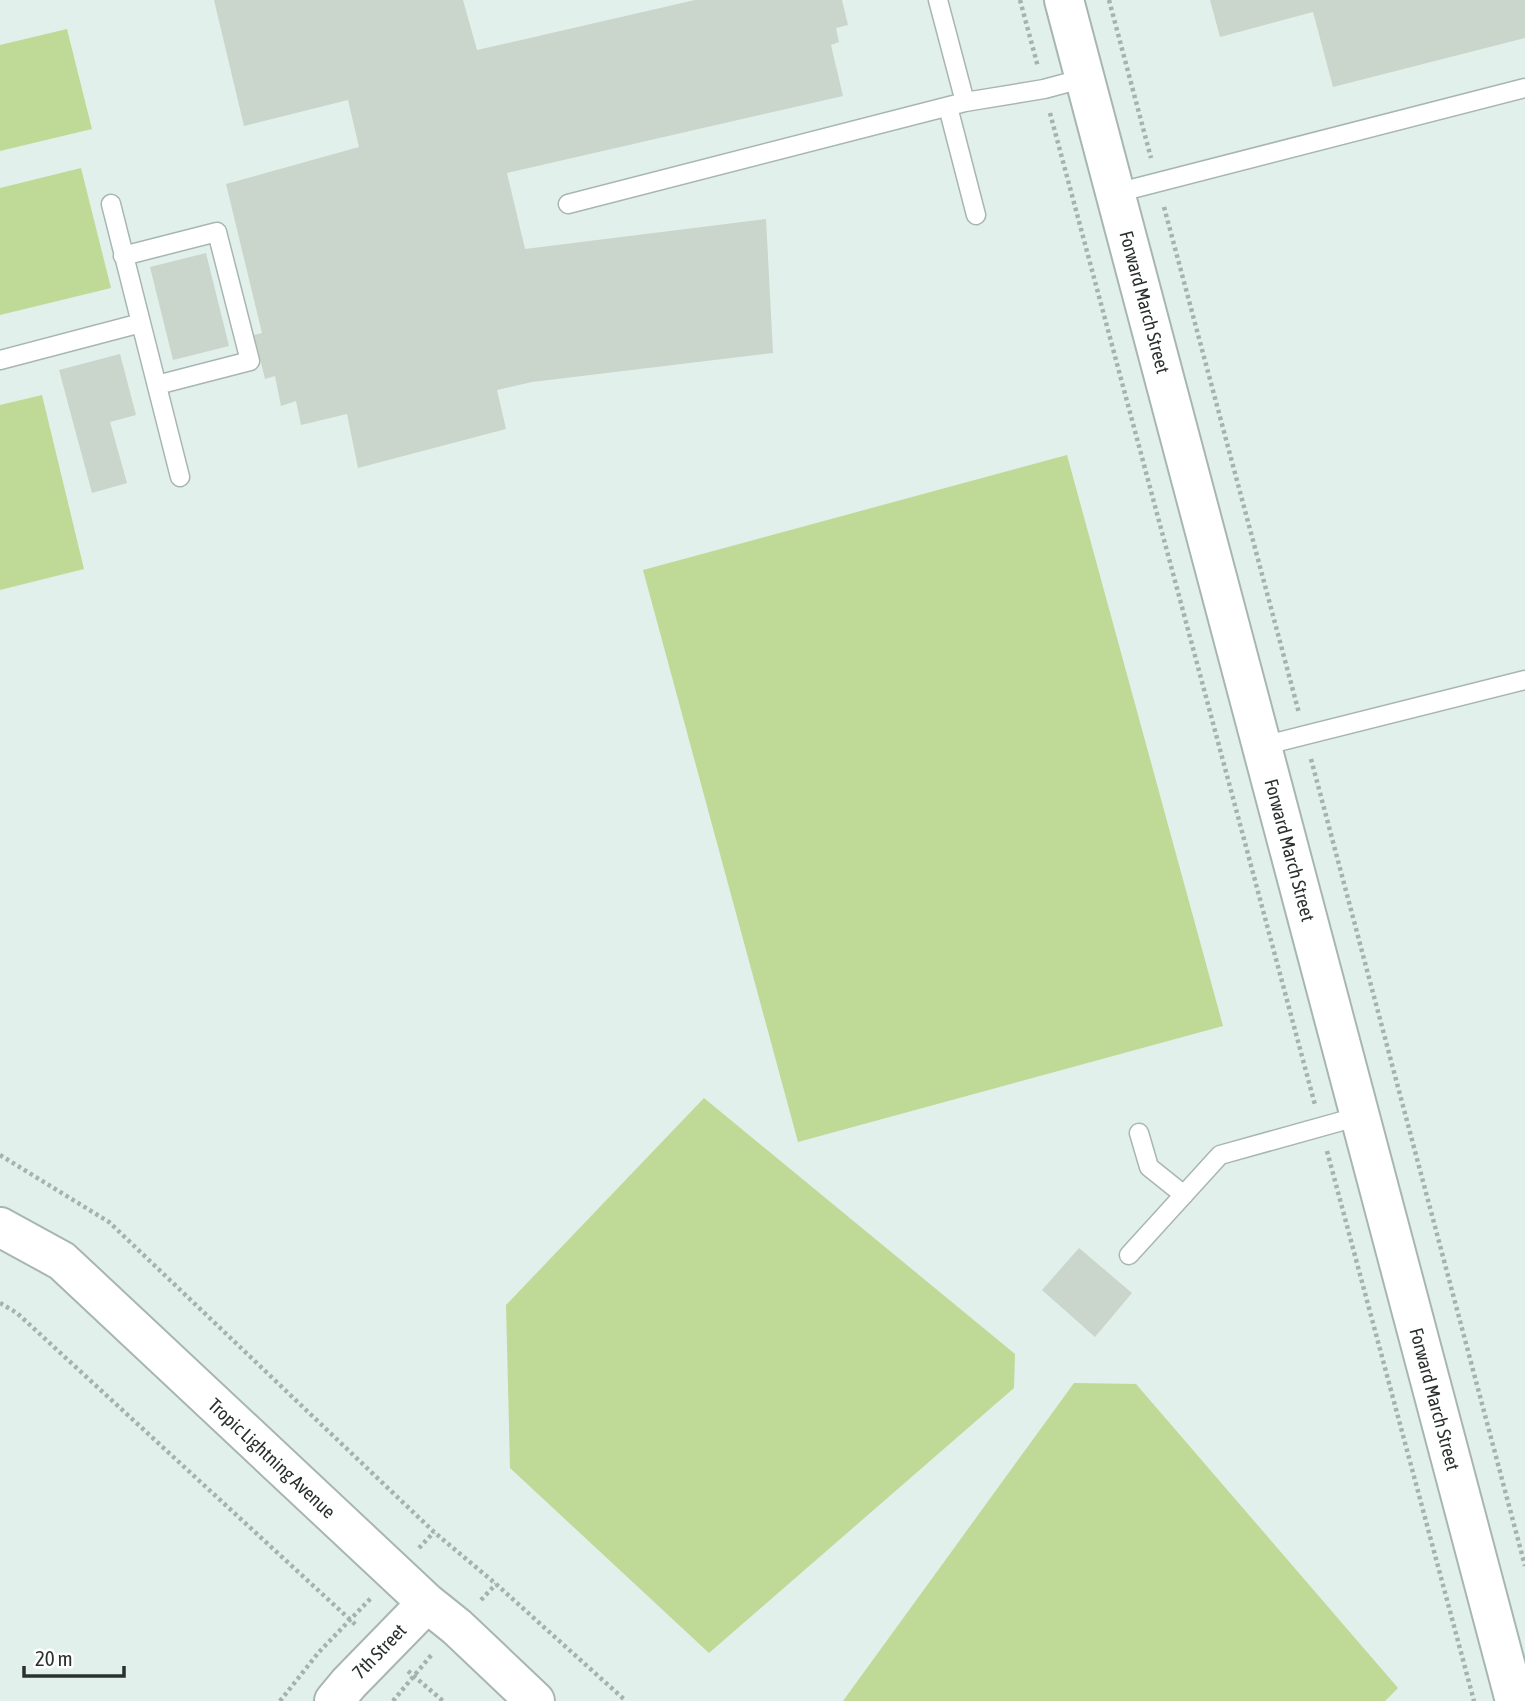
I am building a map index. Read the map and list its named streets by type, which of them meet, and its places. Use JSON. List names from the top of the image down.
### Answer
{
  "streets": {
    "street": ["Forward March Street", "Tropic Lightning Avenue", "7th Street"]
  },
  "crossings": [
    ["Tropic Lightning Avenue", "7th Street"]
  ],
  "scale_bar": "20 m"
}
